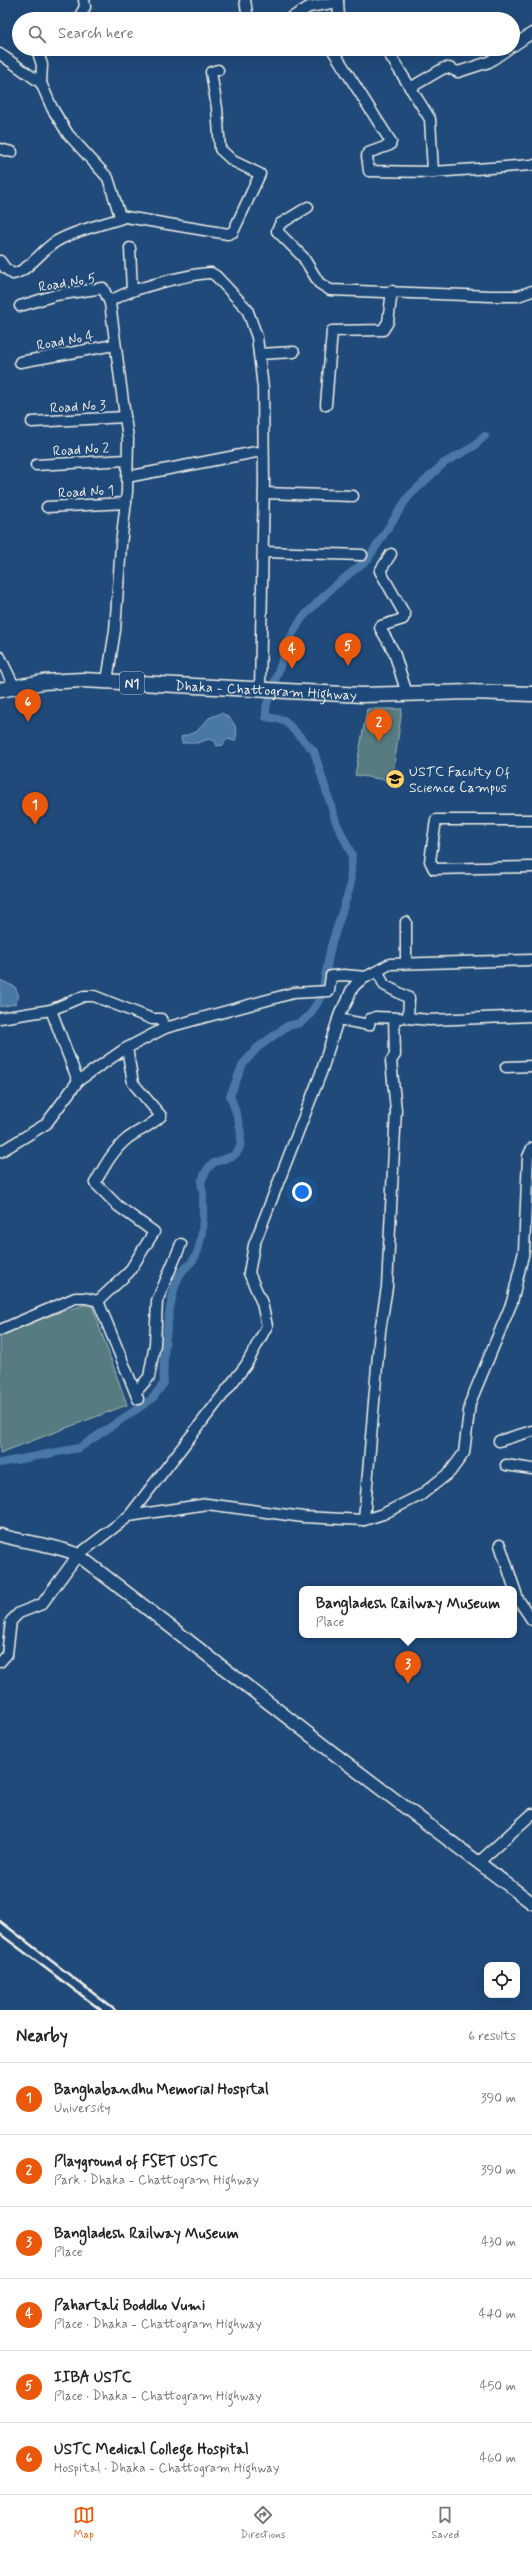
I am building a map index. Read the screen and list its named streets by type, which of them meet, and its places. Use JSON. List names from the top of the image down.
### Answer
{
  "streets": {
    "highway": ["N1", "Dhaka - Chattogram Highway"],
    "street": [
      "Road No 5",
      "Road No 4",
      "Road No 3",
      "Road No 2",
      "Road No 1"
    ]
  },
  "places": {
    "school or university": ["USTC Faculty Of Science Campus"]
  },
  "page": {
    "search": "Search here",
    "pins": [
      "5",
      "4",
      "6",
      "2",
      "1",
      "3"
    ],
    "popup": ["Bangladesh Railway Museum", "Place"],
    "heading": ["Nearby", "6 results"],
    "list": [
      {
        "mark": "1",
        "name": "Banghabandhu Memorial Hospital",
        "note": "University",
        "value": "390 m"
      },
      {
        "mark": "2",
        "name": "Playground of FSET USTC",
        "note": "Park · Dhaka - Chattogram Highway",
        "value": "390 m"
      },
      {
        "mark": "3",
        "name": "Bangladesh Railway Museum",
        "note": "Place",
        "value": "430 m"
      },
      {
        "mark": "4",
        "name": "Pahartali Boddho Vumi",
        "note": "Place · Dhaka - Chattogram Highway",
        "value": "440 m"
      },
      {
        "mark": "5",
        "name": "IIBA USTC",
        "note": "Place · Dhaka - Chattogram Highway",
        "value": "450 m"
      },
      {
        "mark": "6",
        "name": "USTC Medical College Hospital",
        "note": "Hospital · Dhaka - Chattogram Highway",
        "value": "460 m"
      }
    ],
    "nav": ["Map", "Directions", "Saved"]
  }
}
